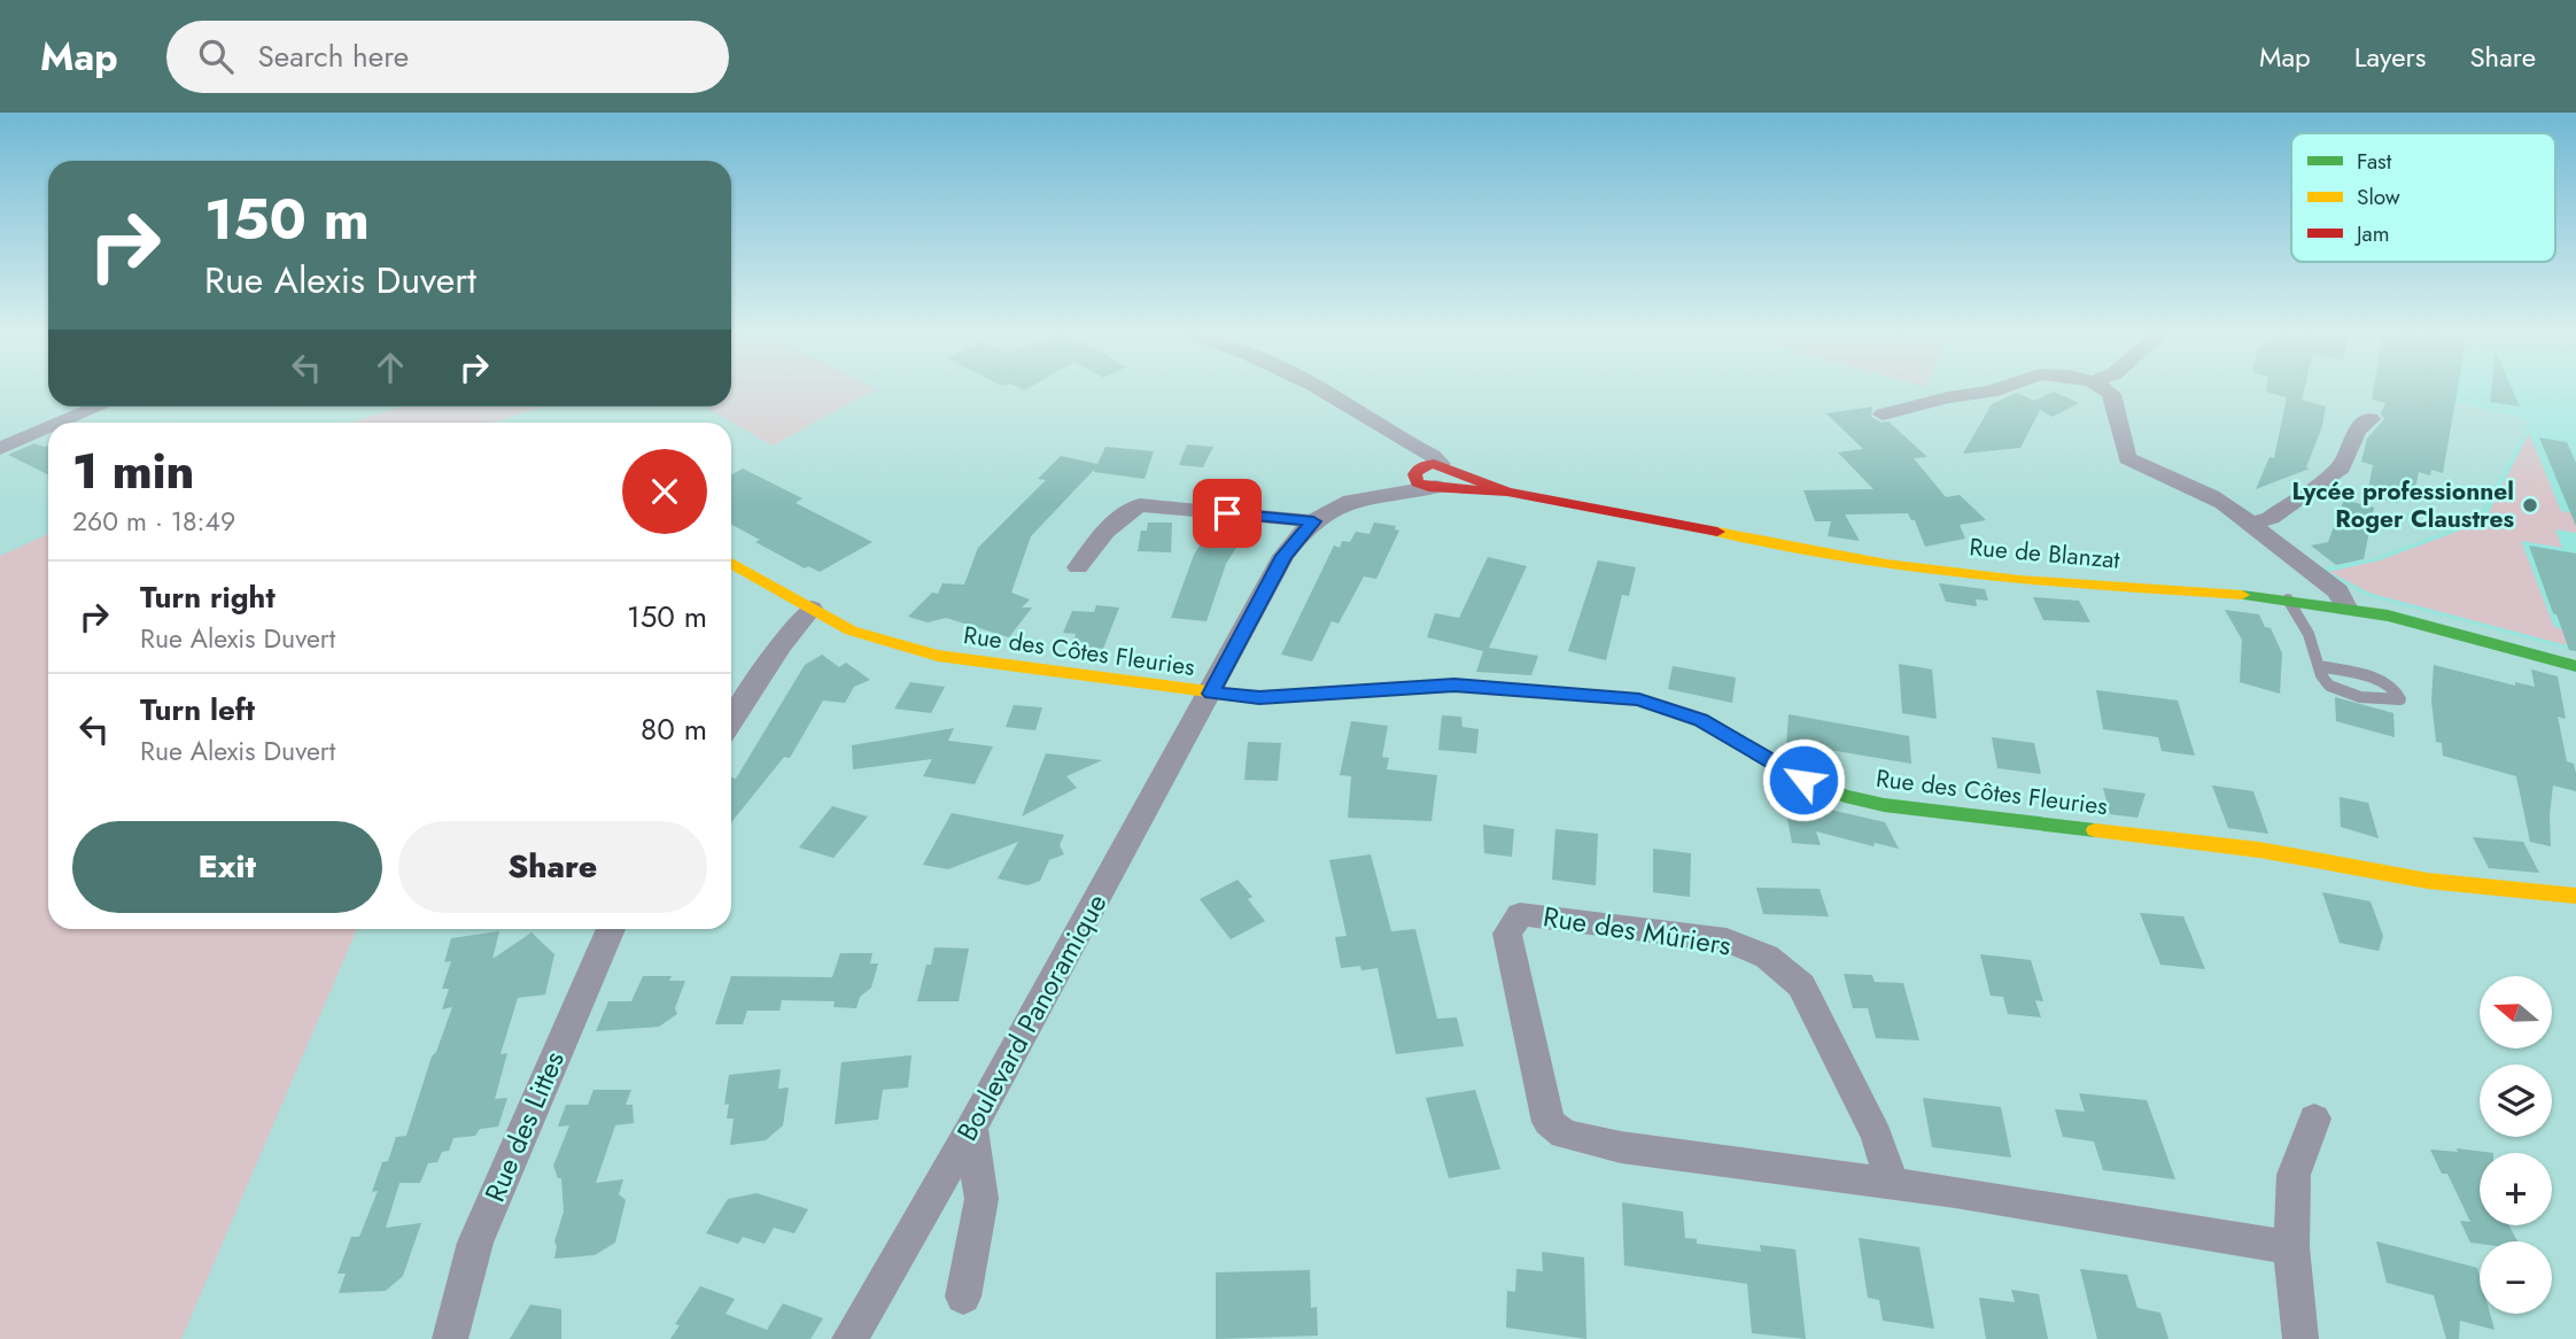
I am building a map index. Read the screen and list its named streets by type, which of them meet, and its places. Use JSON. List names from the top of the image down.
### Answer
{
  "streets": {
    "street": [
      "Rue de Blanzat",
      "Rue des Côtes Fleuries",
      "Rue des Mûriers",
      "Boulevard Panoramique",
      "Rue des Littes"
    ]
  },
  "crossings": [
    ["Rue des Côtes Fleuries", "Boulevard Panoramique"]
  ],
  "places": ["Lycée professionnel Roger Claustres"],
  "legend": ["Fast", "Slow", "Jam"],
  "north": "left",
  "page": {
    "header": "Map",
    "search": "Search here",
    "nav": ["Map", "Layers", "Share"],
    "turn": ["150 m", "Rue Alexis Duvert"],
    "heading": ["1 min", "260 m · 18:49"],
    "list": [
      {
        "name": "Turn right",
        "note": "Rue Alexis Duvert",
        "value": "150 m"
      },
      {
        "name": "Turn left",
        "note": "Rue Alexis Duvert",
        "value": "80 m"
      }
    ],
    "buttons": ["Exit", "Share"],
    "map_buttons": ["+", "−"]
  }
}
